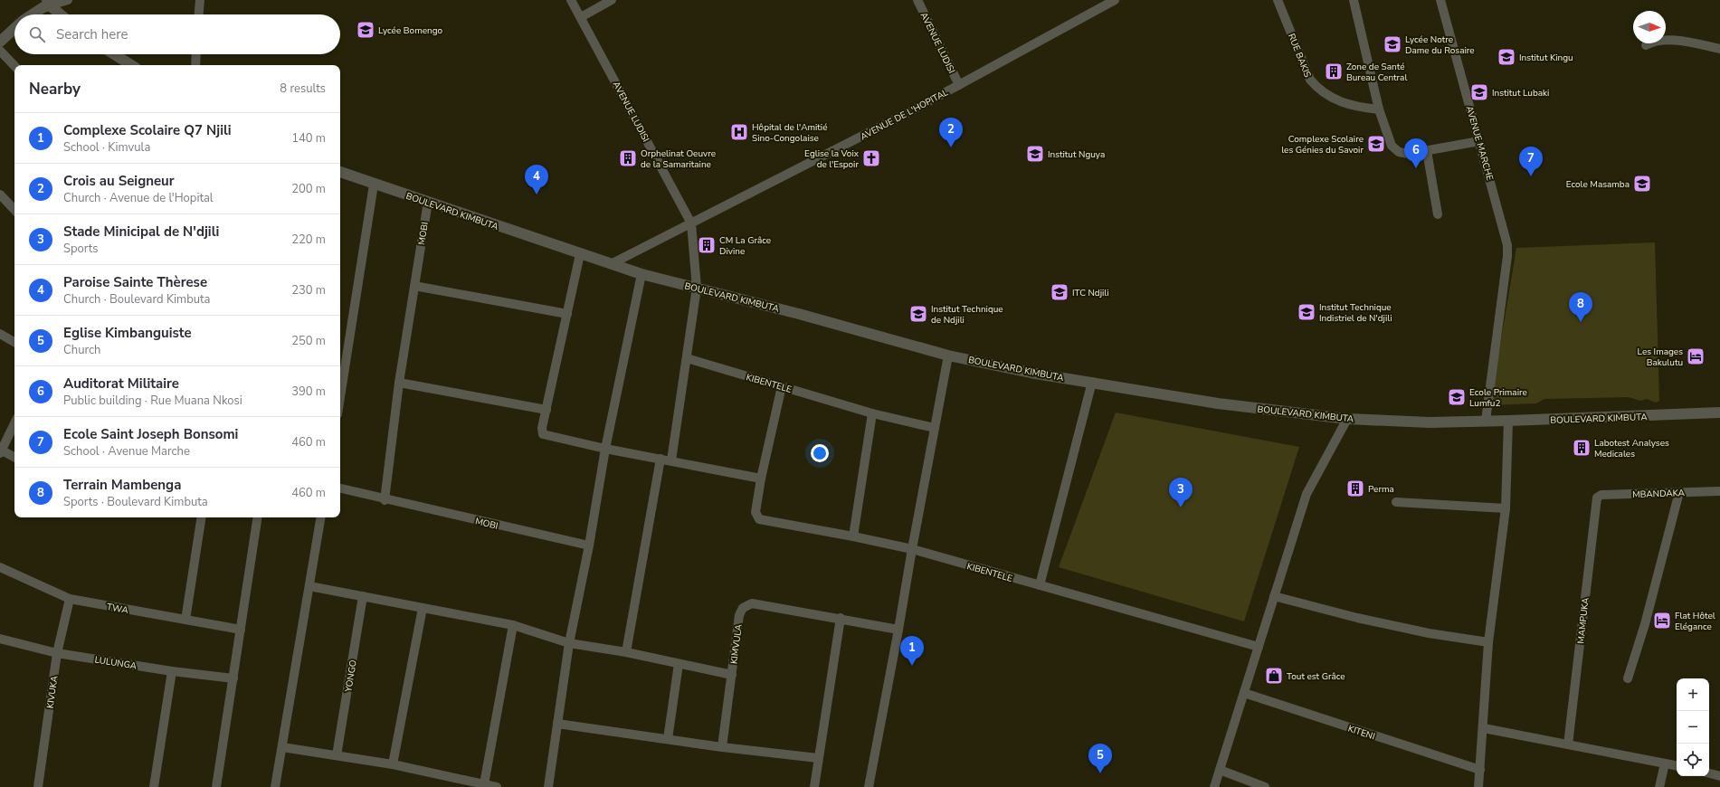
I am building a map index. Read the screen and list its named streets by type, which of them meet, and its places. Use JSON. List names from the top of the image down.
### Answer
{
  "streets": {
    "street": [
      "AVENUE LUDISI",
      "RUE BAKIS",
      "AVENUE DE L'HOPITAL",
      "AVENUE MARCHE",
      "BOULEVARD KIMBUTA",
      "MOBI",
      "KIBENTELE",
      "MBANDAKA",
      "TWA",
      "MAMPUKA",
      "KIMVULA",
      "LULUNGA",
      "YONGO",
      "KIVUKA",
      "KITENI"
    ]
  },
  "crossings": [
    ["AVENUE LUDISI", "AVENUE DE L'HOPITAL"],
    ["AVENUE LUDISI", "BOULEVARD KIMBUTA"],
    ["AVENUE DE L'HOPITAL", "BOULEVARD KIMBUTA"],
    ["AVENUE MARCHE", "BOULEVARD KIMBUTA"],
    ["BOULEVARD KIMBUTA", "MOBI"],
    ["MBANDAKA", "MAMPUKA"],
    ["TWA", "KIVUKA"],
    ["LULUNGA", "KIVUKA"]
  ],
  "places": {
    "school or university": [
      "Lycée Bomengo",
      "Lycée Notre Dame du Rosaire",
      "Institut Kingu",
      "Institut Lubaki",
      "Complexe Scolaire les Génies du Savoir",
      "Institut Nguya",
      "Ecole Masamba",
      "ITC Ndjili",
      "Institut Technique Indistriel de N'djili",
      "Institut Technique de Ndjili",
      "Ecole Primaire Lumfu2"
    ],
    "building": [
      "Zone de Santé Bureau Central",
      "Orphelinat Oeuvre de la Samaritaine",
      "CM La Grâce Divine",
      "Labotest Analyses Medicales",
      "Perma"
    ],
    "hospital": ["Hôpital de l'Amitié Sino-Congolaise"],
    "church": ["Eglise la Voix de l'Espoir"],
    "hotel": ["Les Images Bakulutu", "Flat Hôtel Elégance"],
    "shop": ["Tout est Grâce"]
  },
  "north": "right",
  "page": {
    "search": "Search here",
    "heading": ["Nearby", "8 results"],
    "list": [
      {
        "mark": "1",
        "name": "Complexe Scolaire Q7 Njili",
        "note": "School · Kimvula",
        "value": "140 m"
      },
      {
        "mark": "2",
        "name": "Crois au Seigneur",
        "note": "Church · Avenue de l'Hopital",
        "value": "200 m"
      },
      {
        "mark": "3",
        "name": "Stade Minicipal de N'djili",
        "note": "Sports",
        "value": "220 m"
      },
      {
        "mark": "4",
        "name": "Paroise Sainte Thèrese",
        "note": "Church · Boulevard Kimbuta",
        "value": "230 m"
      },
      {
        "mark": "5",
        "name": "Eglise Kimbanguiste",
        "note": "Church",
        "value": "250 m"
      },
      {
        "mark": "6",
        "name": "Auditorat Militaire",
        "note": "Public building · Rue Muana Nkosi",
        "value": "390 m"
      },
      {
        "mark": "7",
        "name": "Ecole Saint Joseph Bonsomi",
        "note": "School · Avenue Marche",
        "value": "460 m"
      },
      {
        "mark": "8",
        "name": "Terrain Mambenga",
        "note": "Sports · Boulevard Kimbuta",
        "value": "460 m"
      }
    ],
    "pins": [
      "2",
      "6",
      "7",
      "4",
      "8",
      "3",
      "1",
      "5"
    ],
    "map_buttons": ["+", "−"]
  }
}
